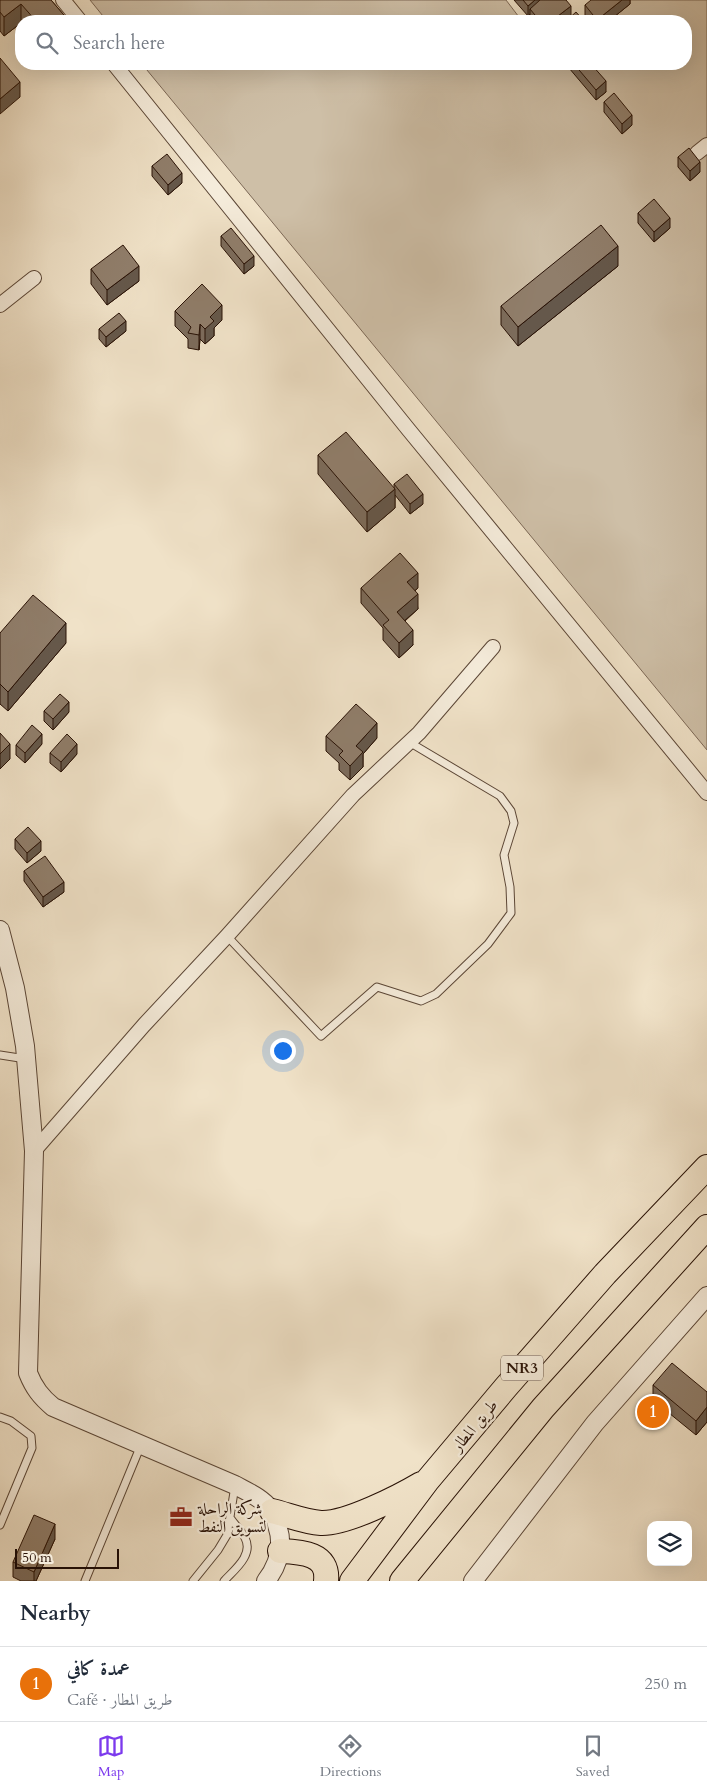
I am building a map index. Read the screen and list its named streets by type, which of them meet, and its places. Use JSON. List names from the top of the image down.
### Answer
{
  "streets": {
    "highway": ["NR3", "طريق المطار"]
  },
  "places": {
    "office": ["شركة الراحلة لتسويق النفط"]
  },
  "scale_bar": "50 m",
  "page": {
    "search": "Search here",
    "pins": "1",
    "scale": "50 m",
    "heading": "Nearby",
    "list": [
      {
        "mark": "1",
        "name": "عمدة كافي",
        "note": "Café · طريق المطار",
        "value": "250 m"
      }
    ],
    "nav": ["Map", "Directions", "Saved"]
  }
}
